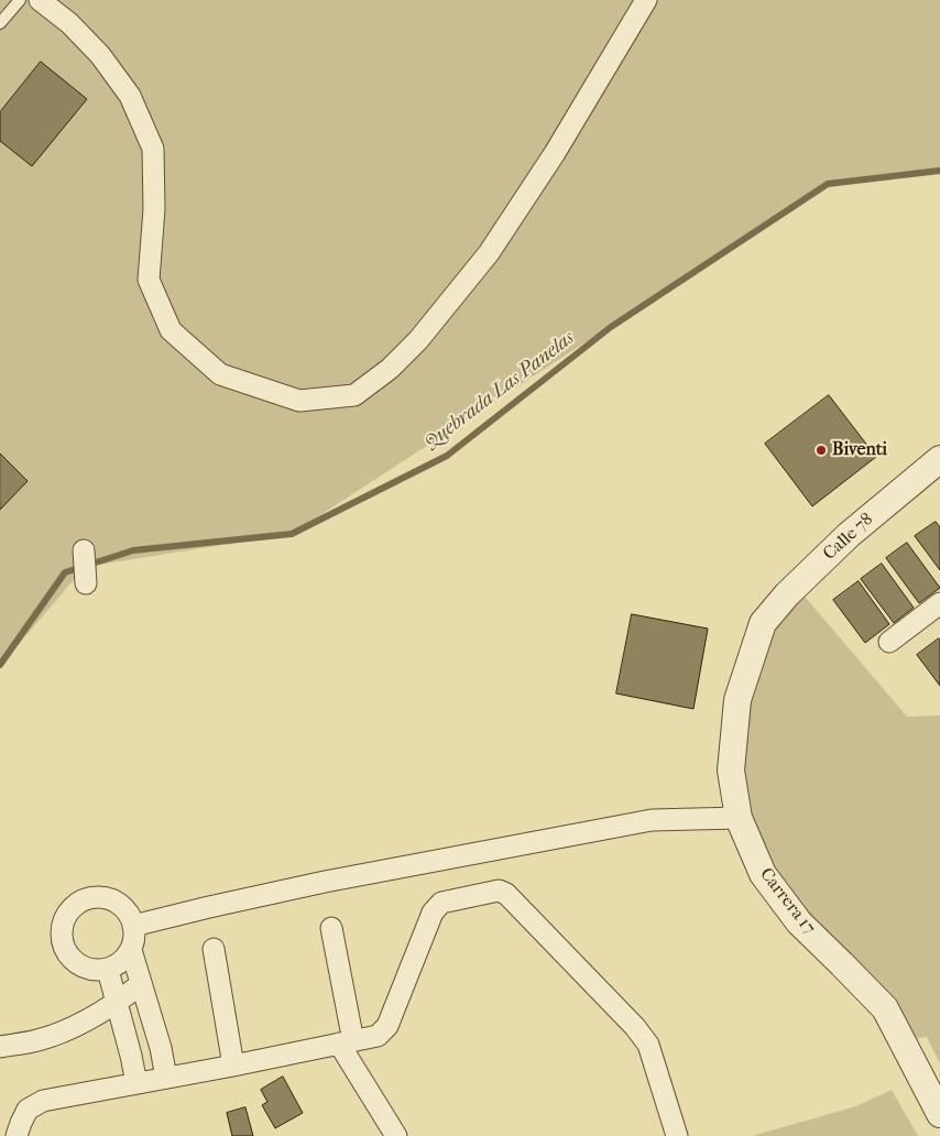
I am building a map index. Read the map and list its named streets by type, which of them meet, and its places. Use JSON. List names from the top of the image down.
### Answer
{
  "streets": {
    "street": ["Calle 78", "Carrera 17"]
  },
  "crossings": [
    ["Calle 78", "Carrera 17"]
  ],
  "water": ["Quebrada Las Panelas"],
  "places": ["Biventi"]
}
